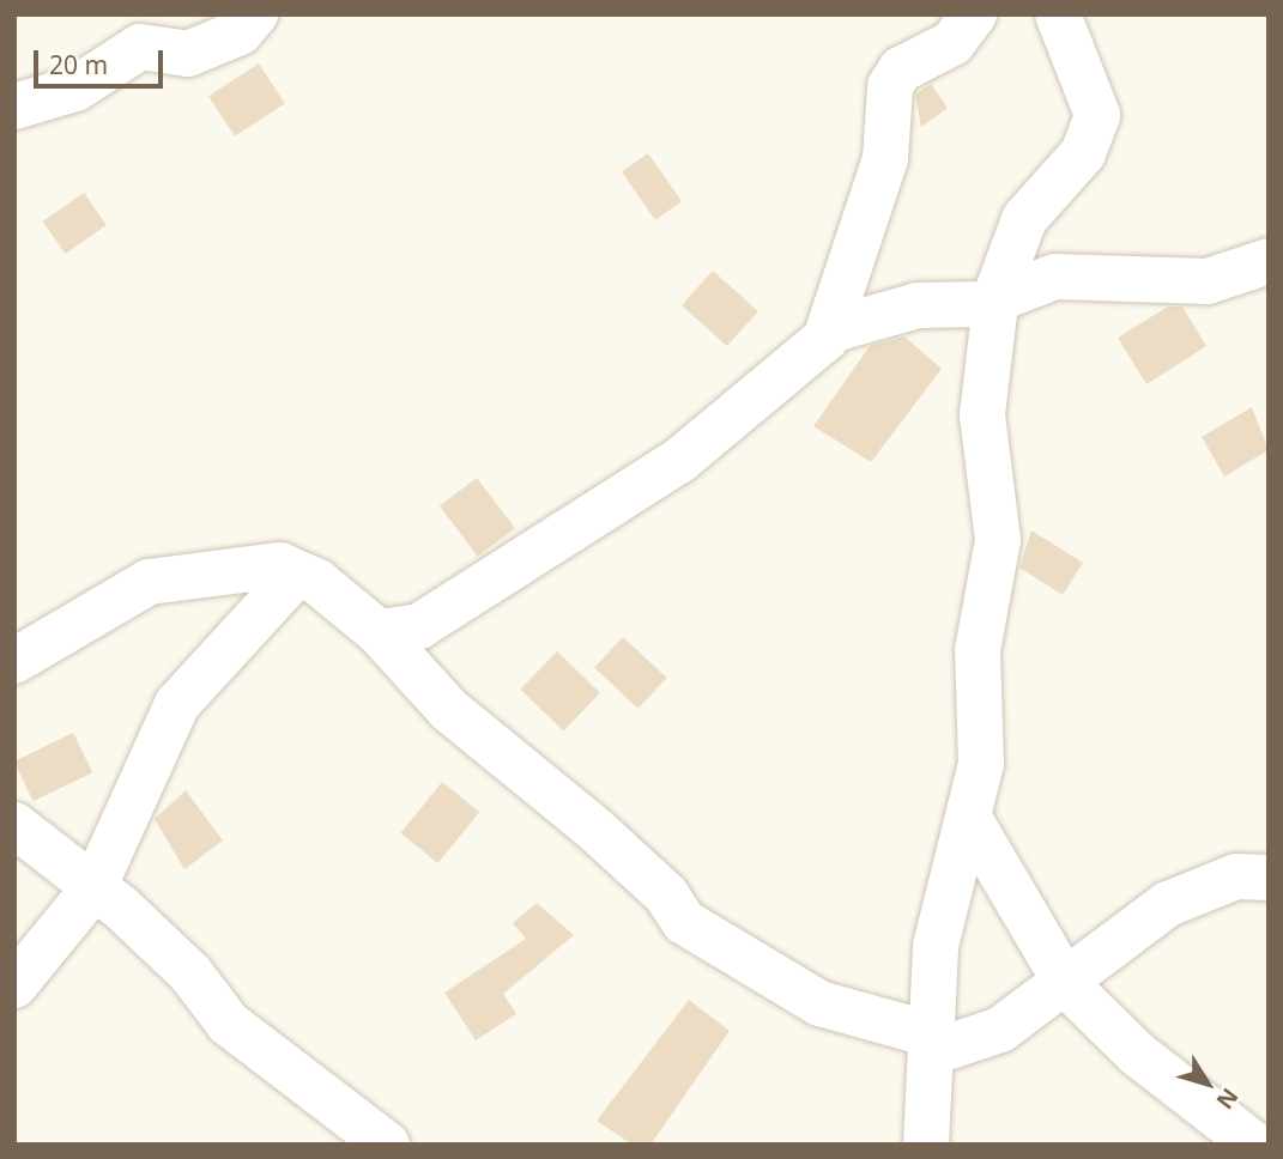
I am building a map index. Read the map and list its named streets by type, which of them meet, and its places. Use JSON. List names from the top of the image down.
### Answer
{
  "scale_bar": "20 m",
  "north": "bottom right"
}
